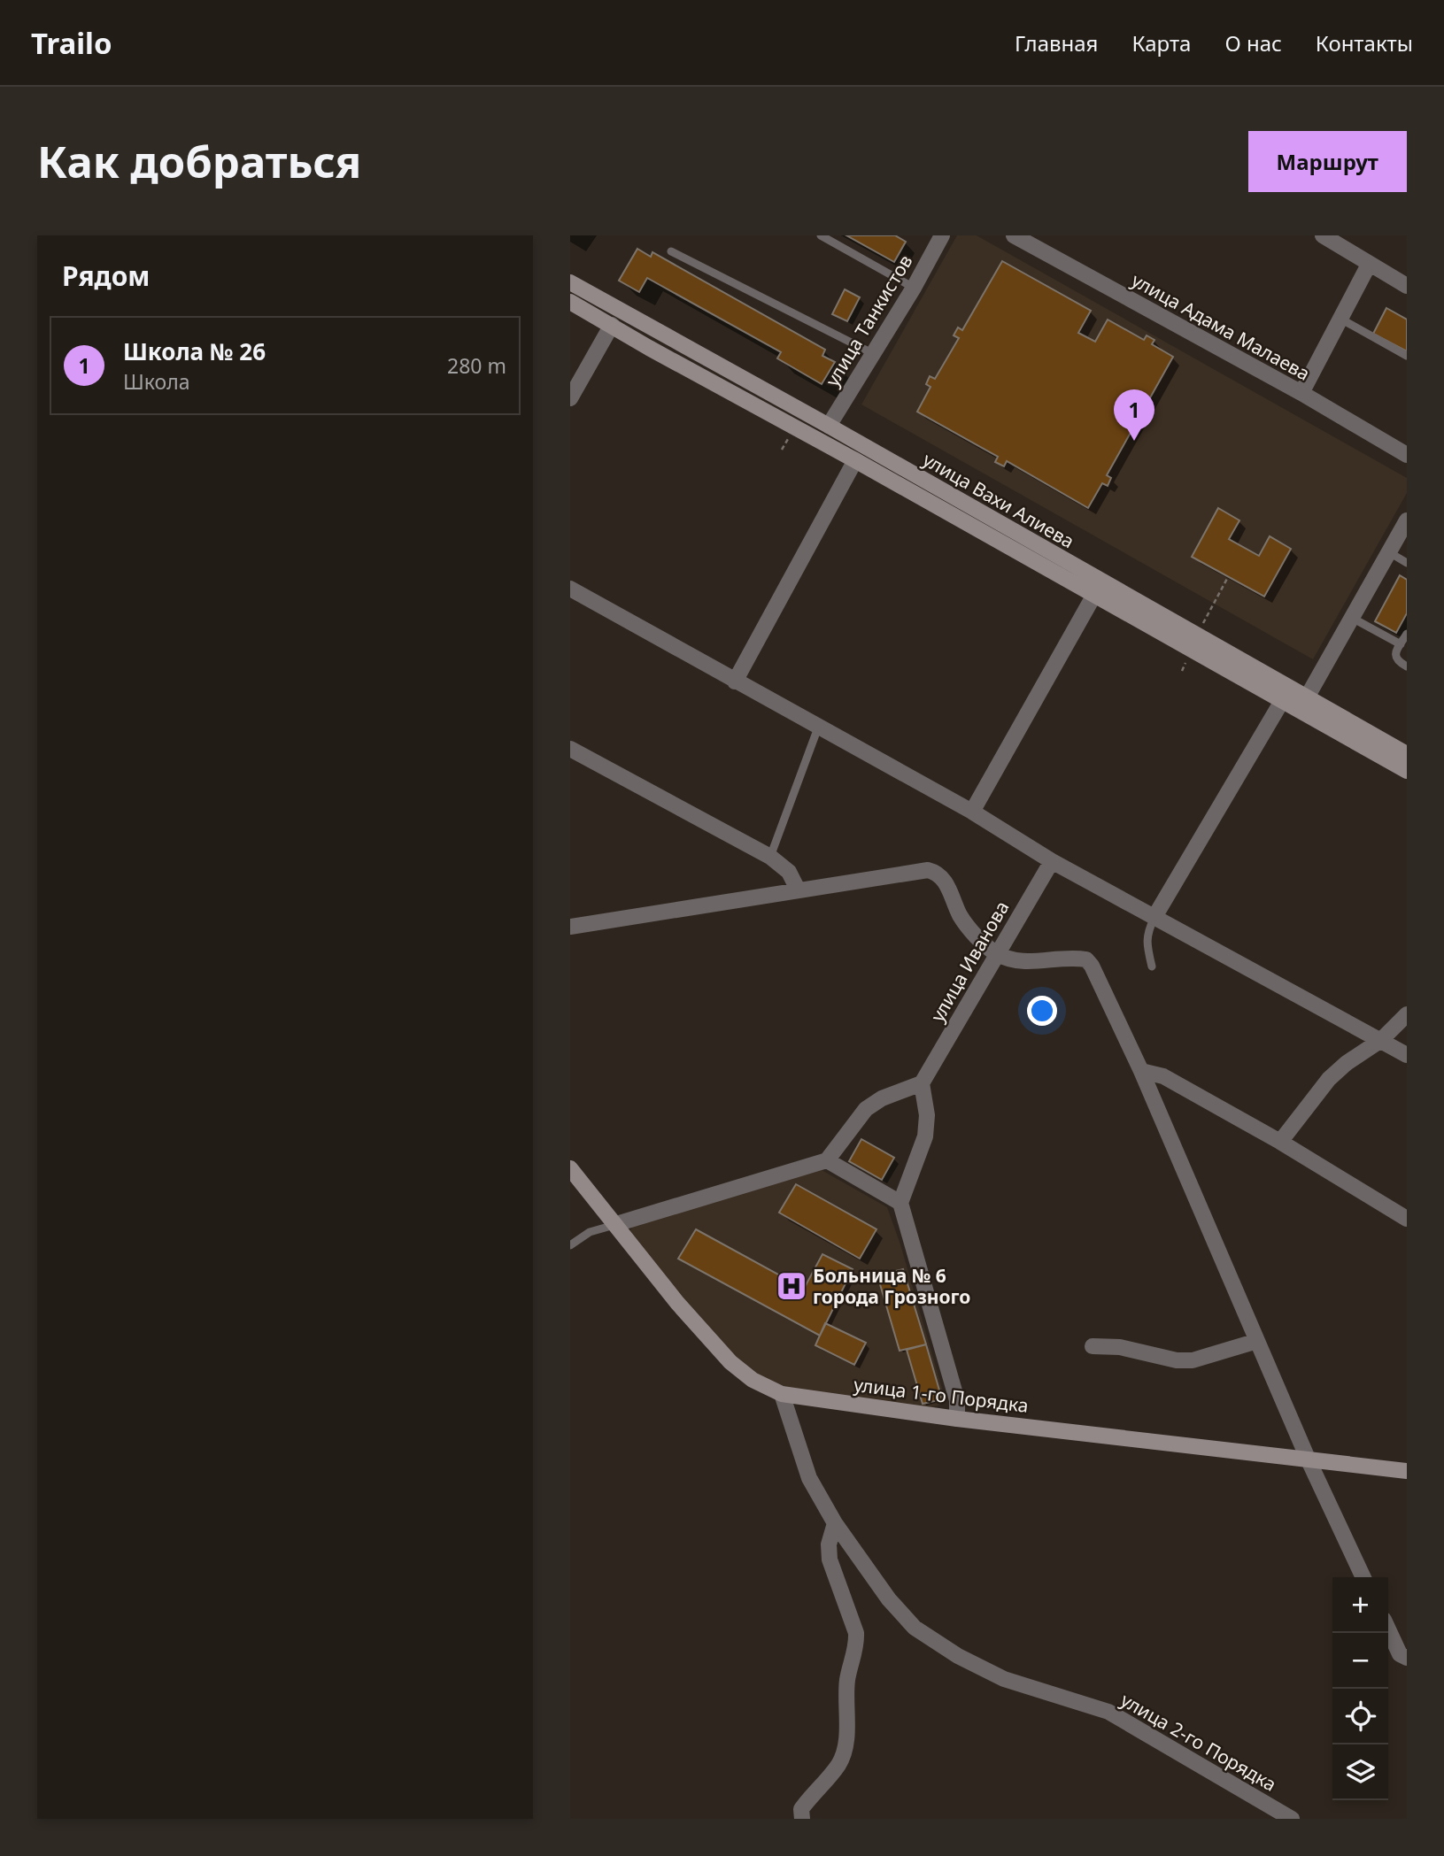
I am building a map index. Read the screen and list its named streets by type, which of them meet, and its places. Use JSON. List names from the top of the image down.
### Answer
{
  "streets": {
    "main road": ["улица Вахи Алиева", "улица 1-го Порядка"],
    "street": [
      "улица Танкистов",
      "улица Адама Малаева",
      "улица Иванова",
      "улица 2-го Порядка"
    ]
  },
  "crossings": [
    ["улица Танкистов", "улица Вахи Алиева"],
    ["улица 1-го Порядка", "улица 2-го Порядка"]
  ],
  "places": {
    "hospital": ["Больница № 6 города Грозного"]
  },
  "page": {
    "header": "Trailo",
    "nav": [
      "Главная",
      "Карта",
      "О нас",
      "Контакты"
    ],
    "buttons": "Маршрут",
    "title": "Как добраться",
    "heading": "Рядом",
    "list": [
      {
        "mark": "1",
        "name": "Школа № 26",
        "note": "Школа",
        "value": "280 m"
      }
    ],
    "pins": "1",
    "map_buttons": ["+", "−"]
  }
}
